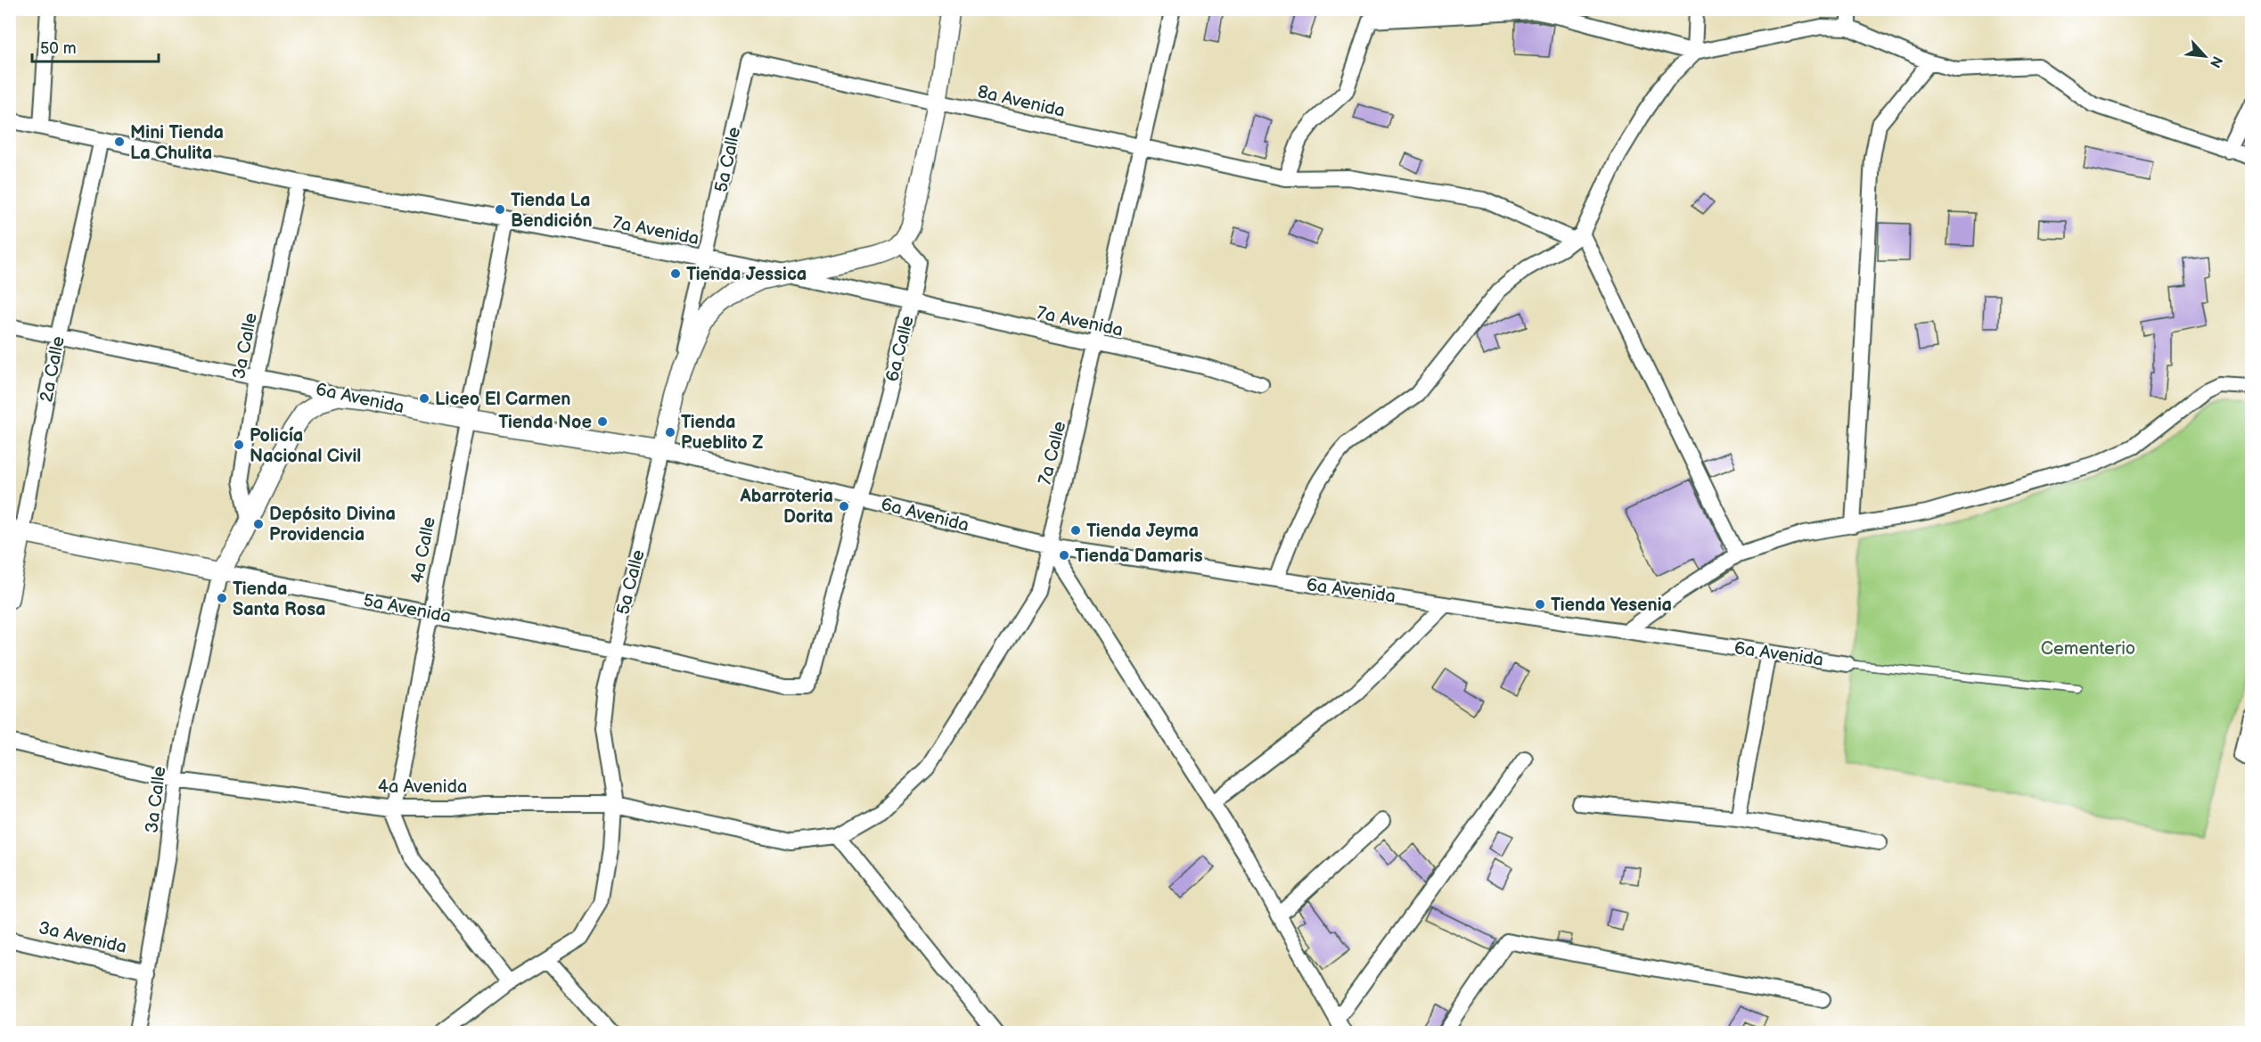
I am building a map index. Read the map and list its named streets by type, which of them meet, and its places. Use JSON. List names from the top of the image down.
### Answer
{
  "streets": {
    "street": [
      "8a Avenida",
      "5a Calle",
      "7a Avenida",
      "3a Calle",
      "6a Calle",
      "2a Calle",
      "6a Avenida",
      "7a Calle",
      "4a Calle",
      "5a Avenida",
      "4a Avenida",
      "3a Avenida"
    ]
  },
  "crossings": [
    ["8a Avenida", "5a Calle"],
    ["8a Avenida", "7a Calle"],
    ["5a Calle", "7a Avenida"],
    ["5a Calle", "6a Avenida"],
    ["5a Calle", "5a Avenida"],
    ["5a Calle", "4a Avenida"],
    ["7a Avenida", "3a Calle"],
    ["7a Avenida", "6a Calle"],
    ["7a Avenida", "2a Calle"],
    ["7a Avenida", "7a Calle"],
    ["7a Avenida", "4a Calle"],
    ["3a Calle", "6a Avenida"],
    ["3a Calle", "5a Avenida"],
    ["3a Calle", "4a Avenida"],
    ["3a Calle", "3a Avenida"],
    ["6a Calle", "6a Avenida"],
    ["6a Calle", "5a Avenida"],
    ["2a Calle", "6a Avenida"],
    ["2a Calle", "5a Avenida"],
    ["6a Avenida", "7a Calle"],
    ["6a Avenida", "4a Calle"],
    ["7a Calle", "4a Avenida"],
    ["4a Calle", "5a Avenida"],
    ["4a Calle", "4a Avenida"]
  ],
  "parks": ["Cementerio"],
  "places": [
    "Mini Tienda La Chulita",
    "Tienda La Bendición",
    "Tienda Jessica",
    "Liceo El Carmen",
    "Tienda Noe",
    "Tienda Pueblito Z",
    "Policía Nacional Civil",
    "Abarroteria Dorita",
    "Depósito Divina Providencia",
    "Tienda Jeyma",
    "Tienda Damaris",
    "Tienda Santa Rosa",
    "Tienda Yesenia"
  ],
  "scale_bar": "50 m",
  "north": "bottom right"
}
